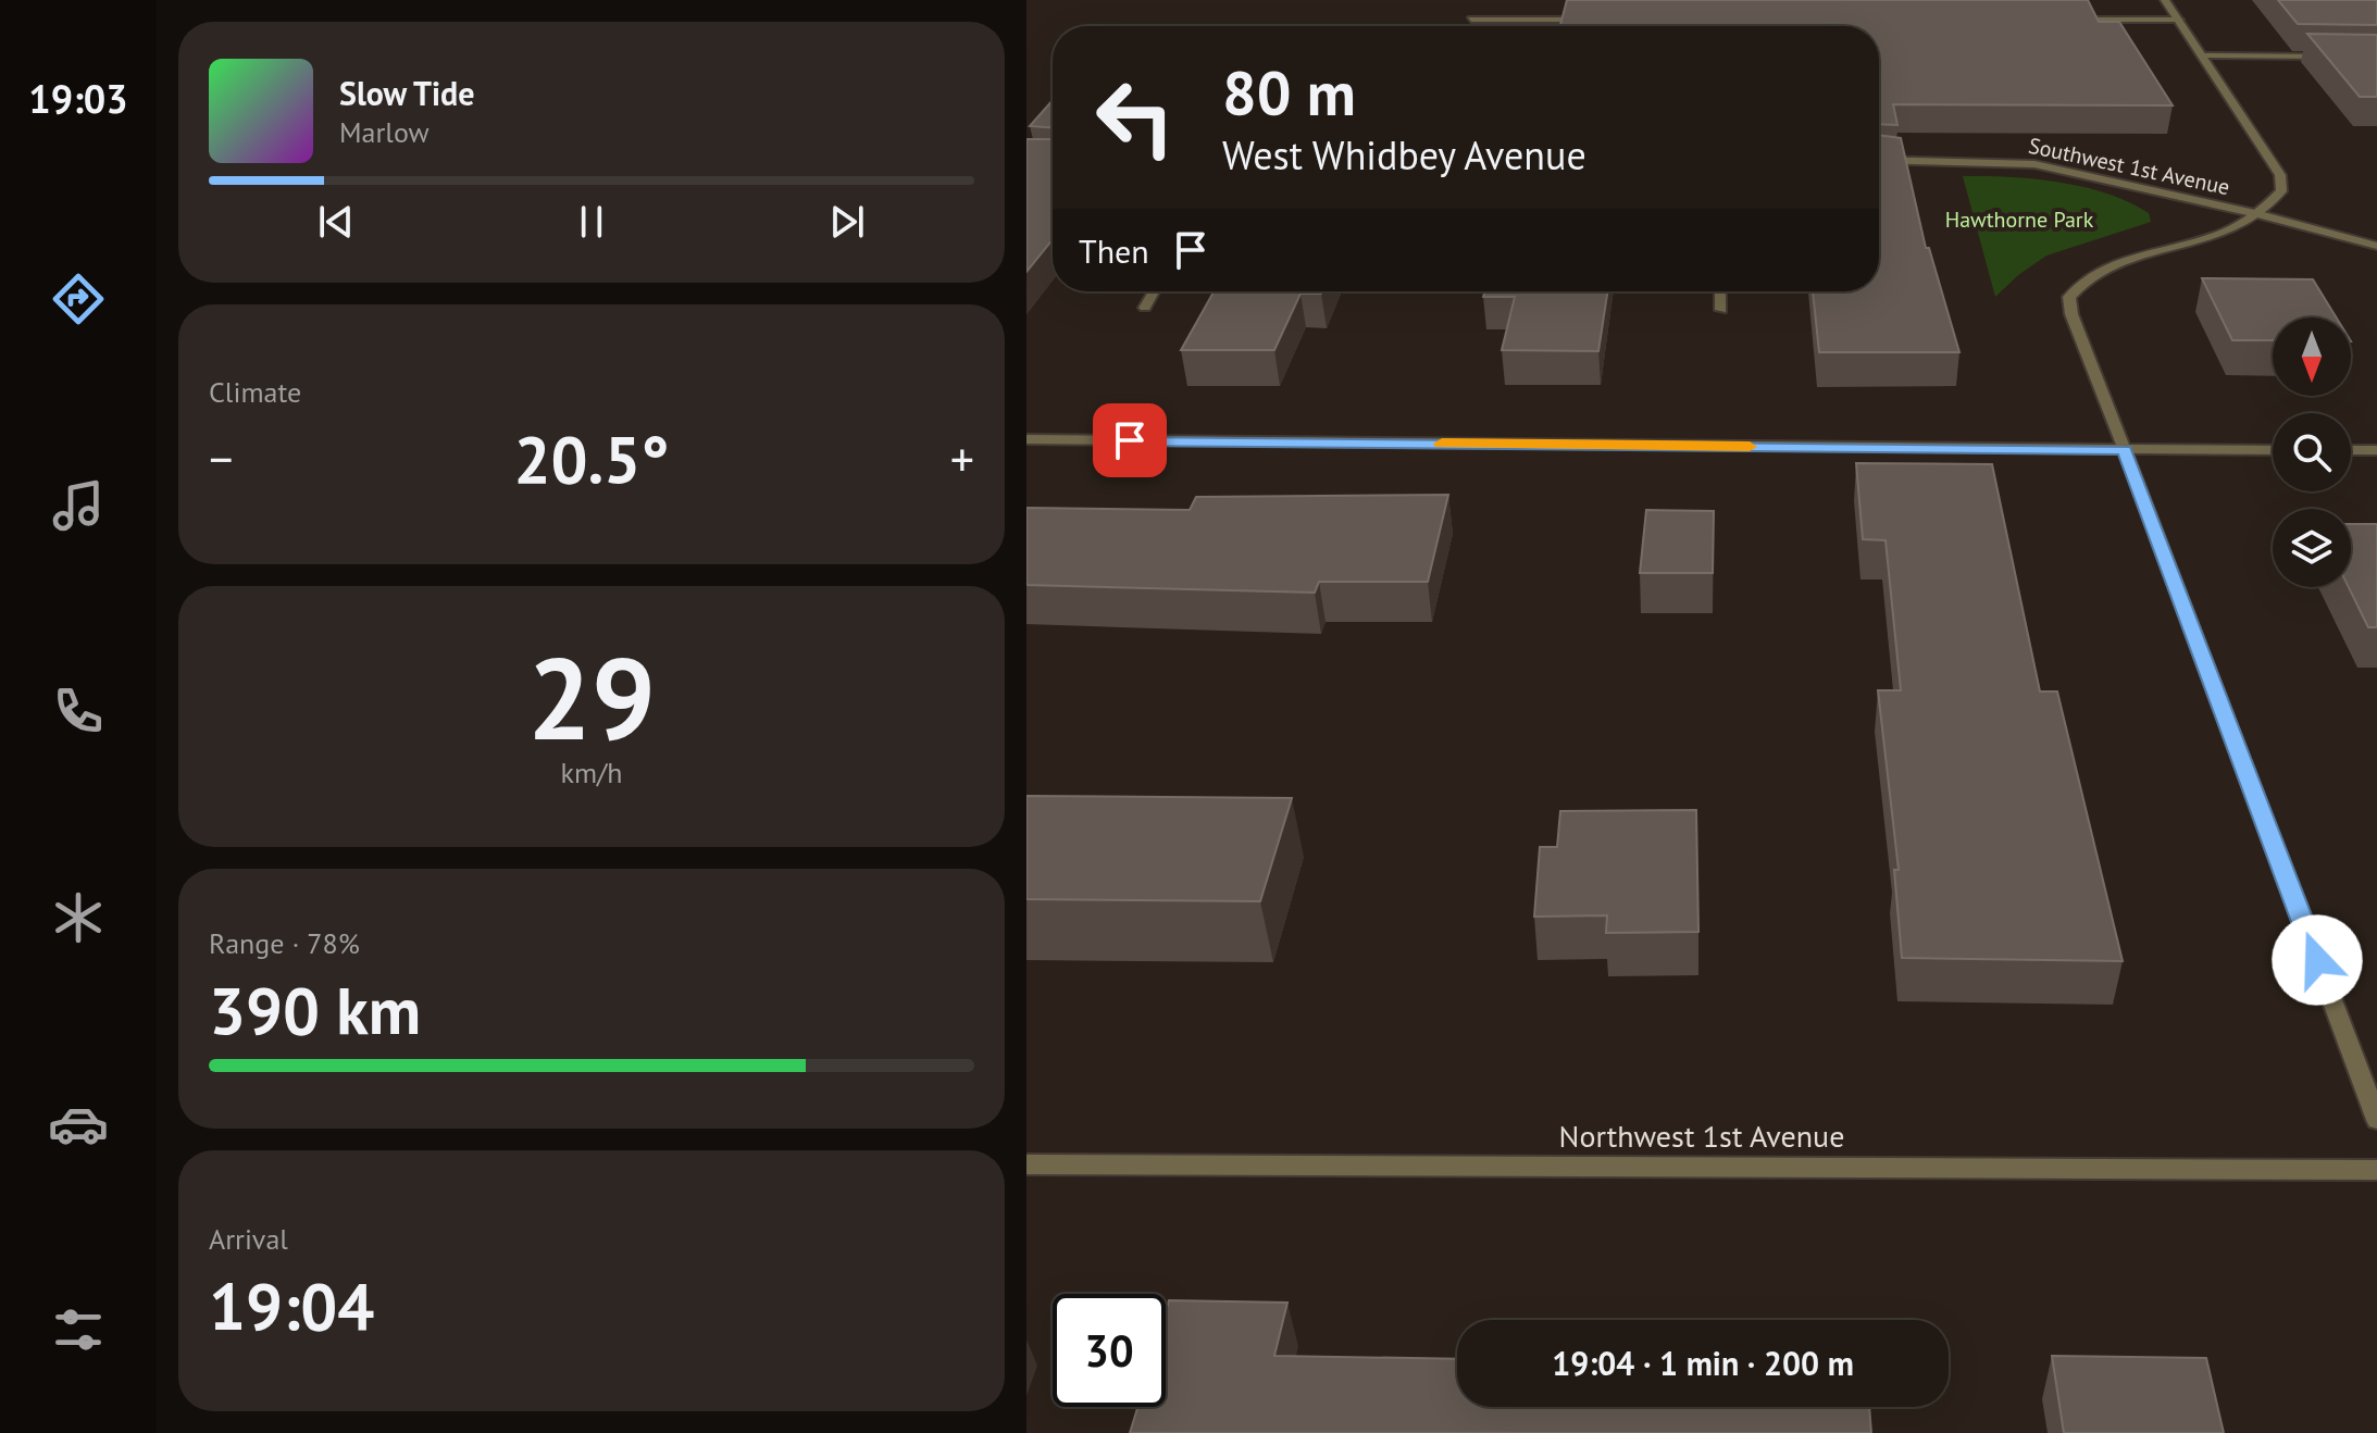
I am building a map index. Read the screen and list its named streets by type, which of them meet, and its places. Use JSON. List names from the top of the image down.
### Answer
{
  "streets": {
    "street": ["Southwest 1st Avenue", "Northwest 1st Avenue"]
  },
  "parks": ["Hawthorne Park"],
  "north": "bottom",
  "page": {
    "tabs": "19:03",
    "turn": ["80 m", "West Whidbey Avenue"],
    "song": ["Slow Tide", "Marlow"],
    "then": "Then",
    "tile": [
      "Climate",
      ["29", "km/h"],
      ["Range · 78%", "390 km"],
      ["Arrival", "19:04"]
    ],
    "heat": ["−", "20.5°", "+"],
    "limit": "30",
    "trip": "19:04 · 1 min · 200 m"
  }
}
